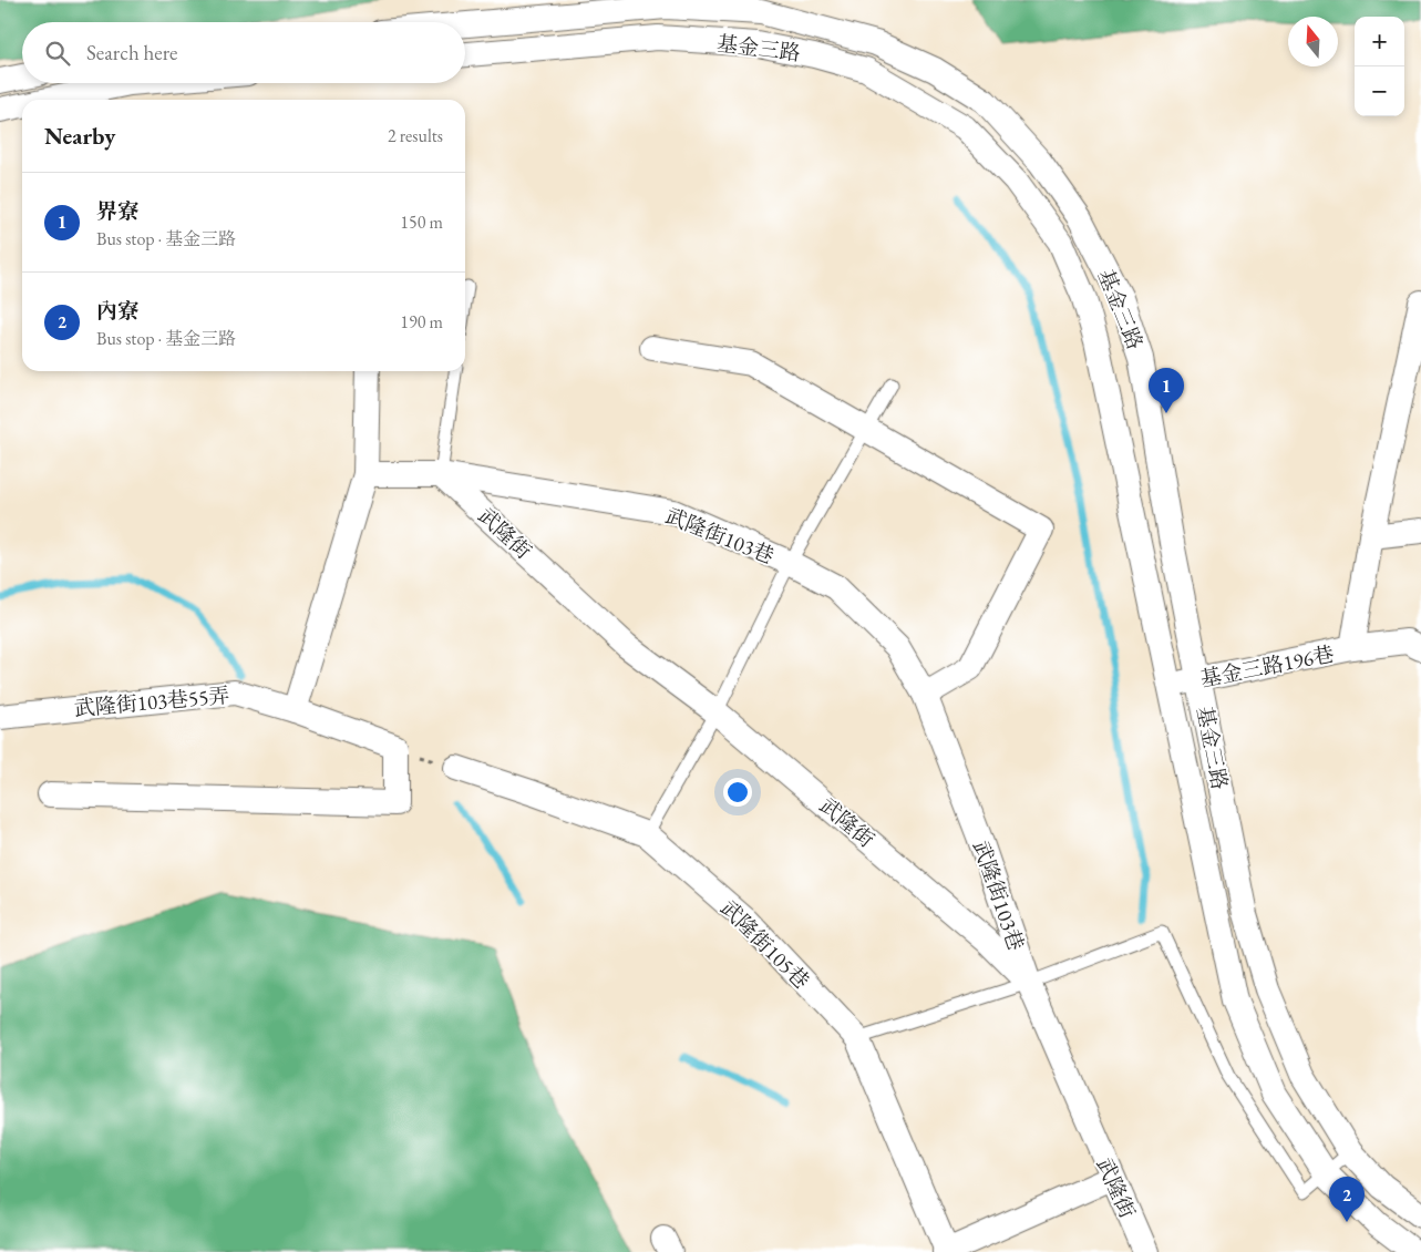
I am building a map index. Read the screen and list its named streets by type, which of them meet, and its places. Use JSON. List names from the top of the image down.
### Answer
{
  "streets": {
    "street": [
      "基金三路",
      "武隆街",
      "武隆街103巷",
      "基金三路196巷",
      "武隆街103巷55弄",
      "武隆街105巷"
    ]
  },
  "crossings": [
    ["基金三路", "基金三路196巷"],
    ["武隆街", "武隆街103巷"]
  ],
  "north": "top",
  "page": {
    "map_buttons": ["+", "−"],
    "search": "Search here",
    "heading": ["Nearby", "2 results"],
    "list": [
      {
        "mark": "1",
        "name": "界寮",
        "note": "Bus stop · 基金三路",
        "value": "150 m"
      },
      {
        "mark": "2",
        "name": "內寮",
        "note": "Bus stop · 基金三路",
        "value": "190 m"
      }
    ],
    "pins": ["1", "2"]
  }
}
